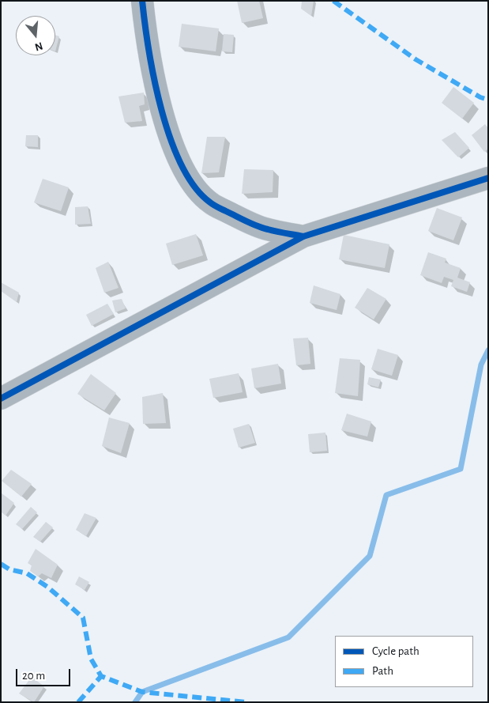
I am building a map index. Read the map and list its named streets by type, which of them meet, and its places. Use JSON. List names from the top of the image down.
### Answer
{
  "legend": ["Cycle path", "Path"],
  "scale_bar": "20 m",
  "north": "bottom"
}
